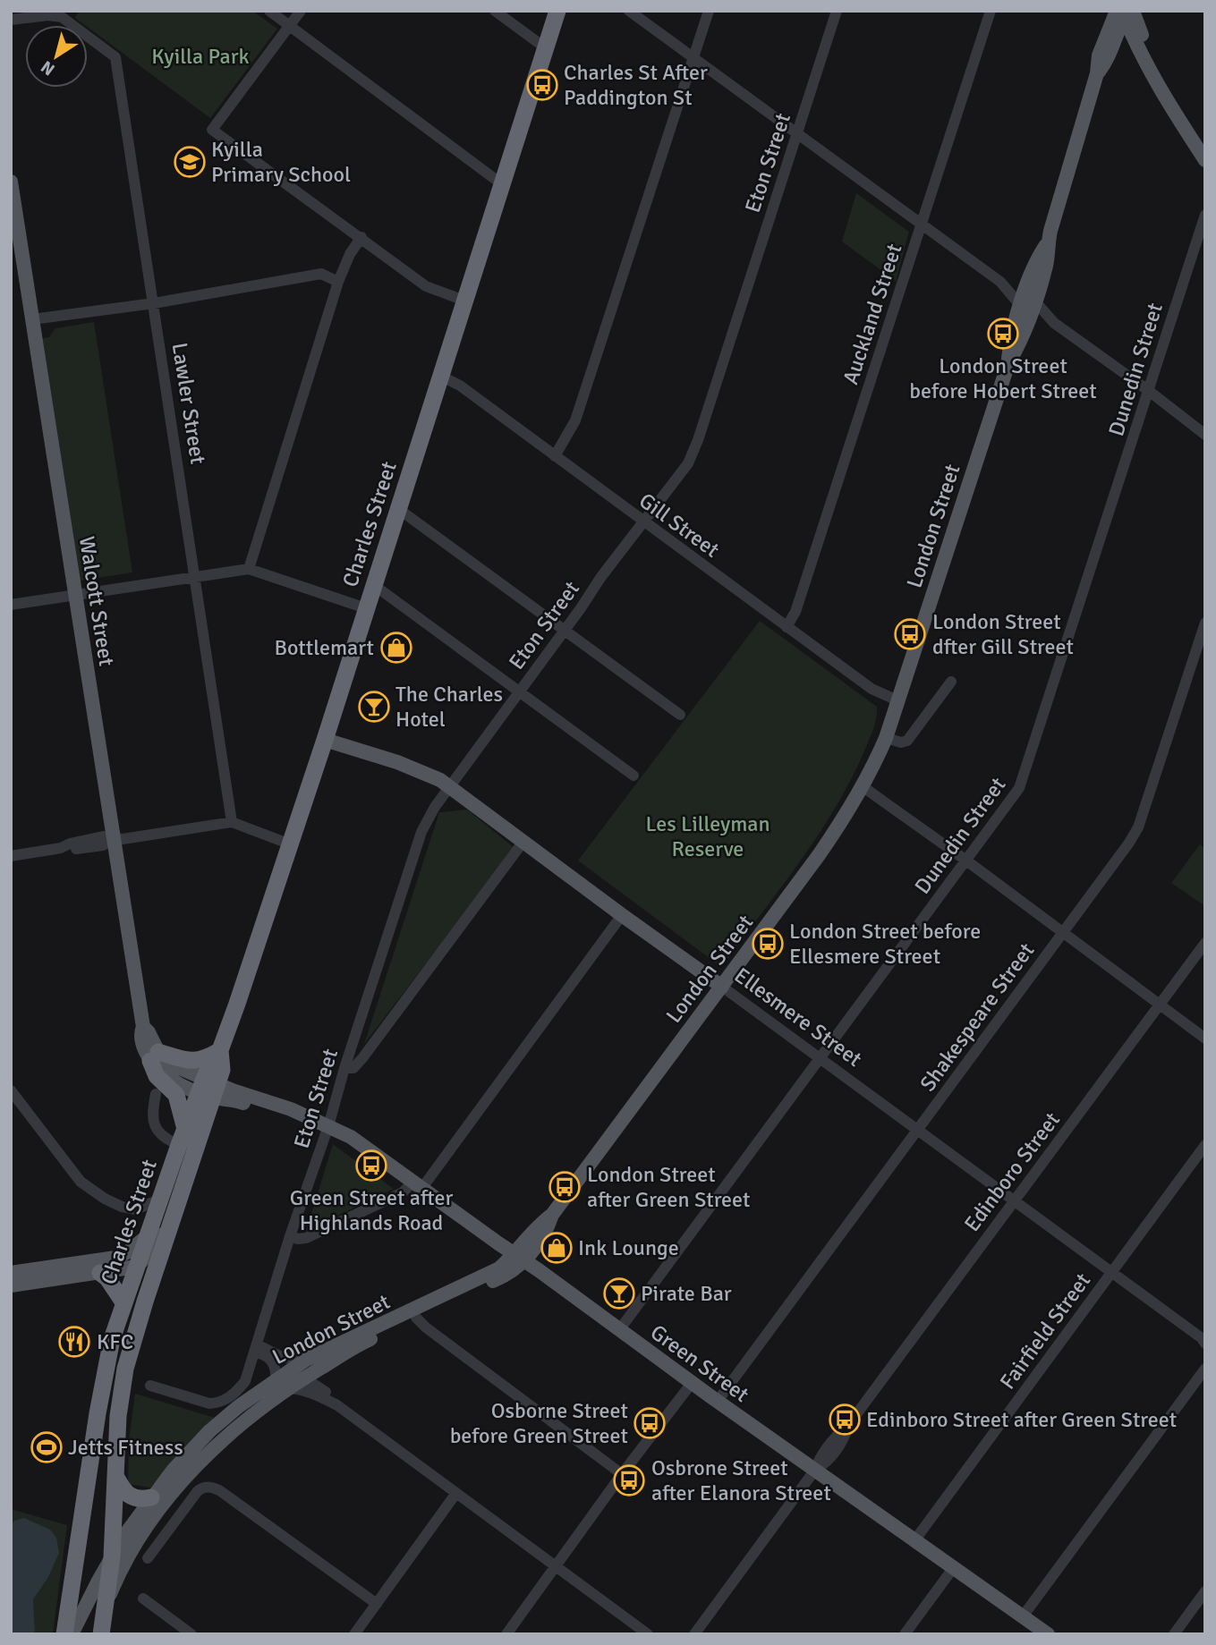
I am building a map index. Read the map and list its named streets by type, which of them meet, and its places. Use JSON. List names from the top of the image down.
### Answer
{
  "streets": {
    "highway": ["Charles Street"],
    "main road": [
      "London Street",
      "Walcott Street",
      "Ellesmere Street",
      "Green Street"
    ],
    "street": [
      "Eton Street",
      "Auckland Street",
      "Dunedin Street",
      "Lawler Street",
      "Gill Street",
      "Shakespeare Street",
      "Edinboro Street",
      "Fairfield Street"
    ]
  },
  "crossings": [
    ["Eton Street", "Gill Street"],
    ["Eton Street", "Ellesmere Street"],
    ["Eton Street", "Green Street"],
    ["Auckland Street", "Gill Street"],
    ["Dunedin Street", "Ellesmere Street"],
    ["Dunedin Street", "Green Street"],
    ["Charles Street", "Gill Street"],
    ["Charles Street", "London Street"],
    ["Charles Street", "Ellesmere Street"],
    ["Charles Street", "Green Street"],
    ["Gill Street", "London Street"],
    ["London Street", "Ellesmere Street"],
    ["London Street", "Green Street"],
    ["Ellesmere Street", "Shakespeare Street"],
    ["Ellesmere Street", "Edinboro Street"],
    ["Ellesmere Street", "Fairfield Street"],
    ["Shakespeare Street", "Green Street"],
    ["Edinboro Street", "Green Street"],
    ["Fairfield Street", "Green Street"]
  ],
  "parks": ["Kyilla Park", "Les Lilleyman Reserve"],
  "places": {
    "bus stop": [
      "Charles St After Paddington St",
      "London Street before Hobert Street",
      "London Street dfter Gill Street",
      "London Street before Ellesmere Street",
      "Green Street after Highlands Road",
      "London Street after Green Street",
      "Edinboro Street after Green Street",
      "Osborne Street before Green Street",
      "Osbrone Street after Elanora Street"
    ],
    "school or university": ["Kyilla Primary School"],
    "shop": ["Bottlemart", "Ink Lounge"],
    "bar": ["The Charles Hotel", "Pirate Bar"],
    "restaurant": ["KFC"],
    "sports": ["Jetts Fitness"]
  },
  "north": "bottom left"
}
